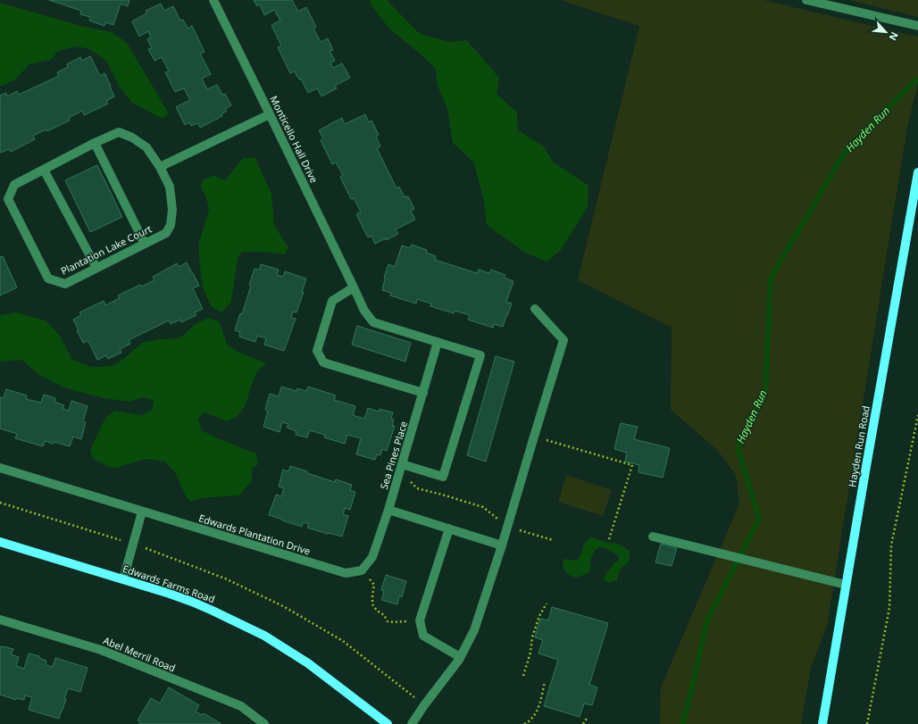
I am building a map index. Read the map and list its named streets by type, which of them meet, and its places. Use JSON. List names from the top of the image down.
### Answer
{
  "streets": {
    "main road": ["Hayden Run Road", "Edwards Farms Road"],
    "street": [
      "Monticello Hall Drive",
      "Plantation Lake Court",
      "Sea Pines Place",
      "Edwards Plantation Drive",
      "Abel Merril Road"
    ]
  },
  "crossings": [
    ["Monticello Hall Drive", "Sea Pines Place"],
    ["Sea Pines Place", "Edwards Plantation Drive"]
  ],
  "water": ["Hayden Run"],
  "north": "bottom right"
}
